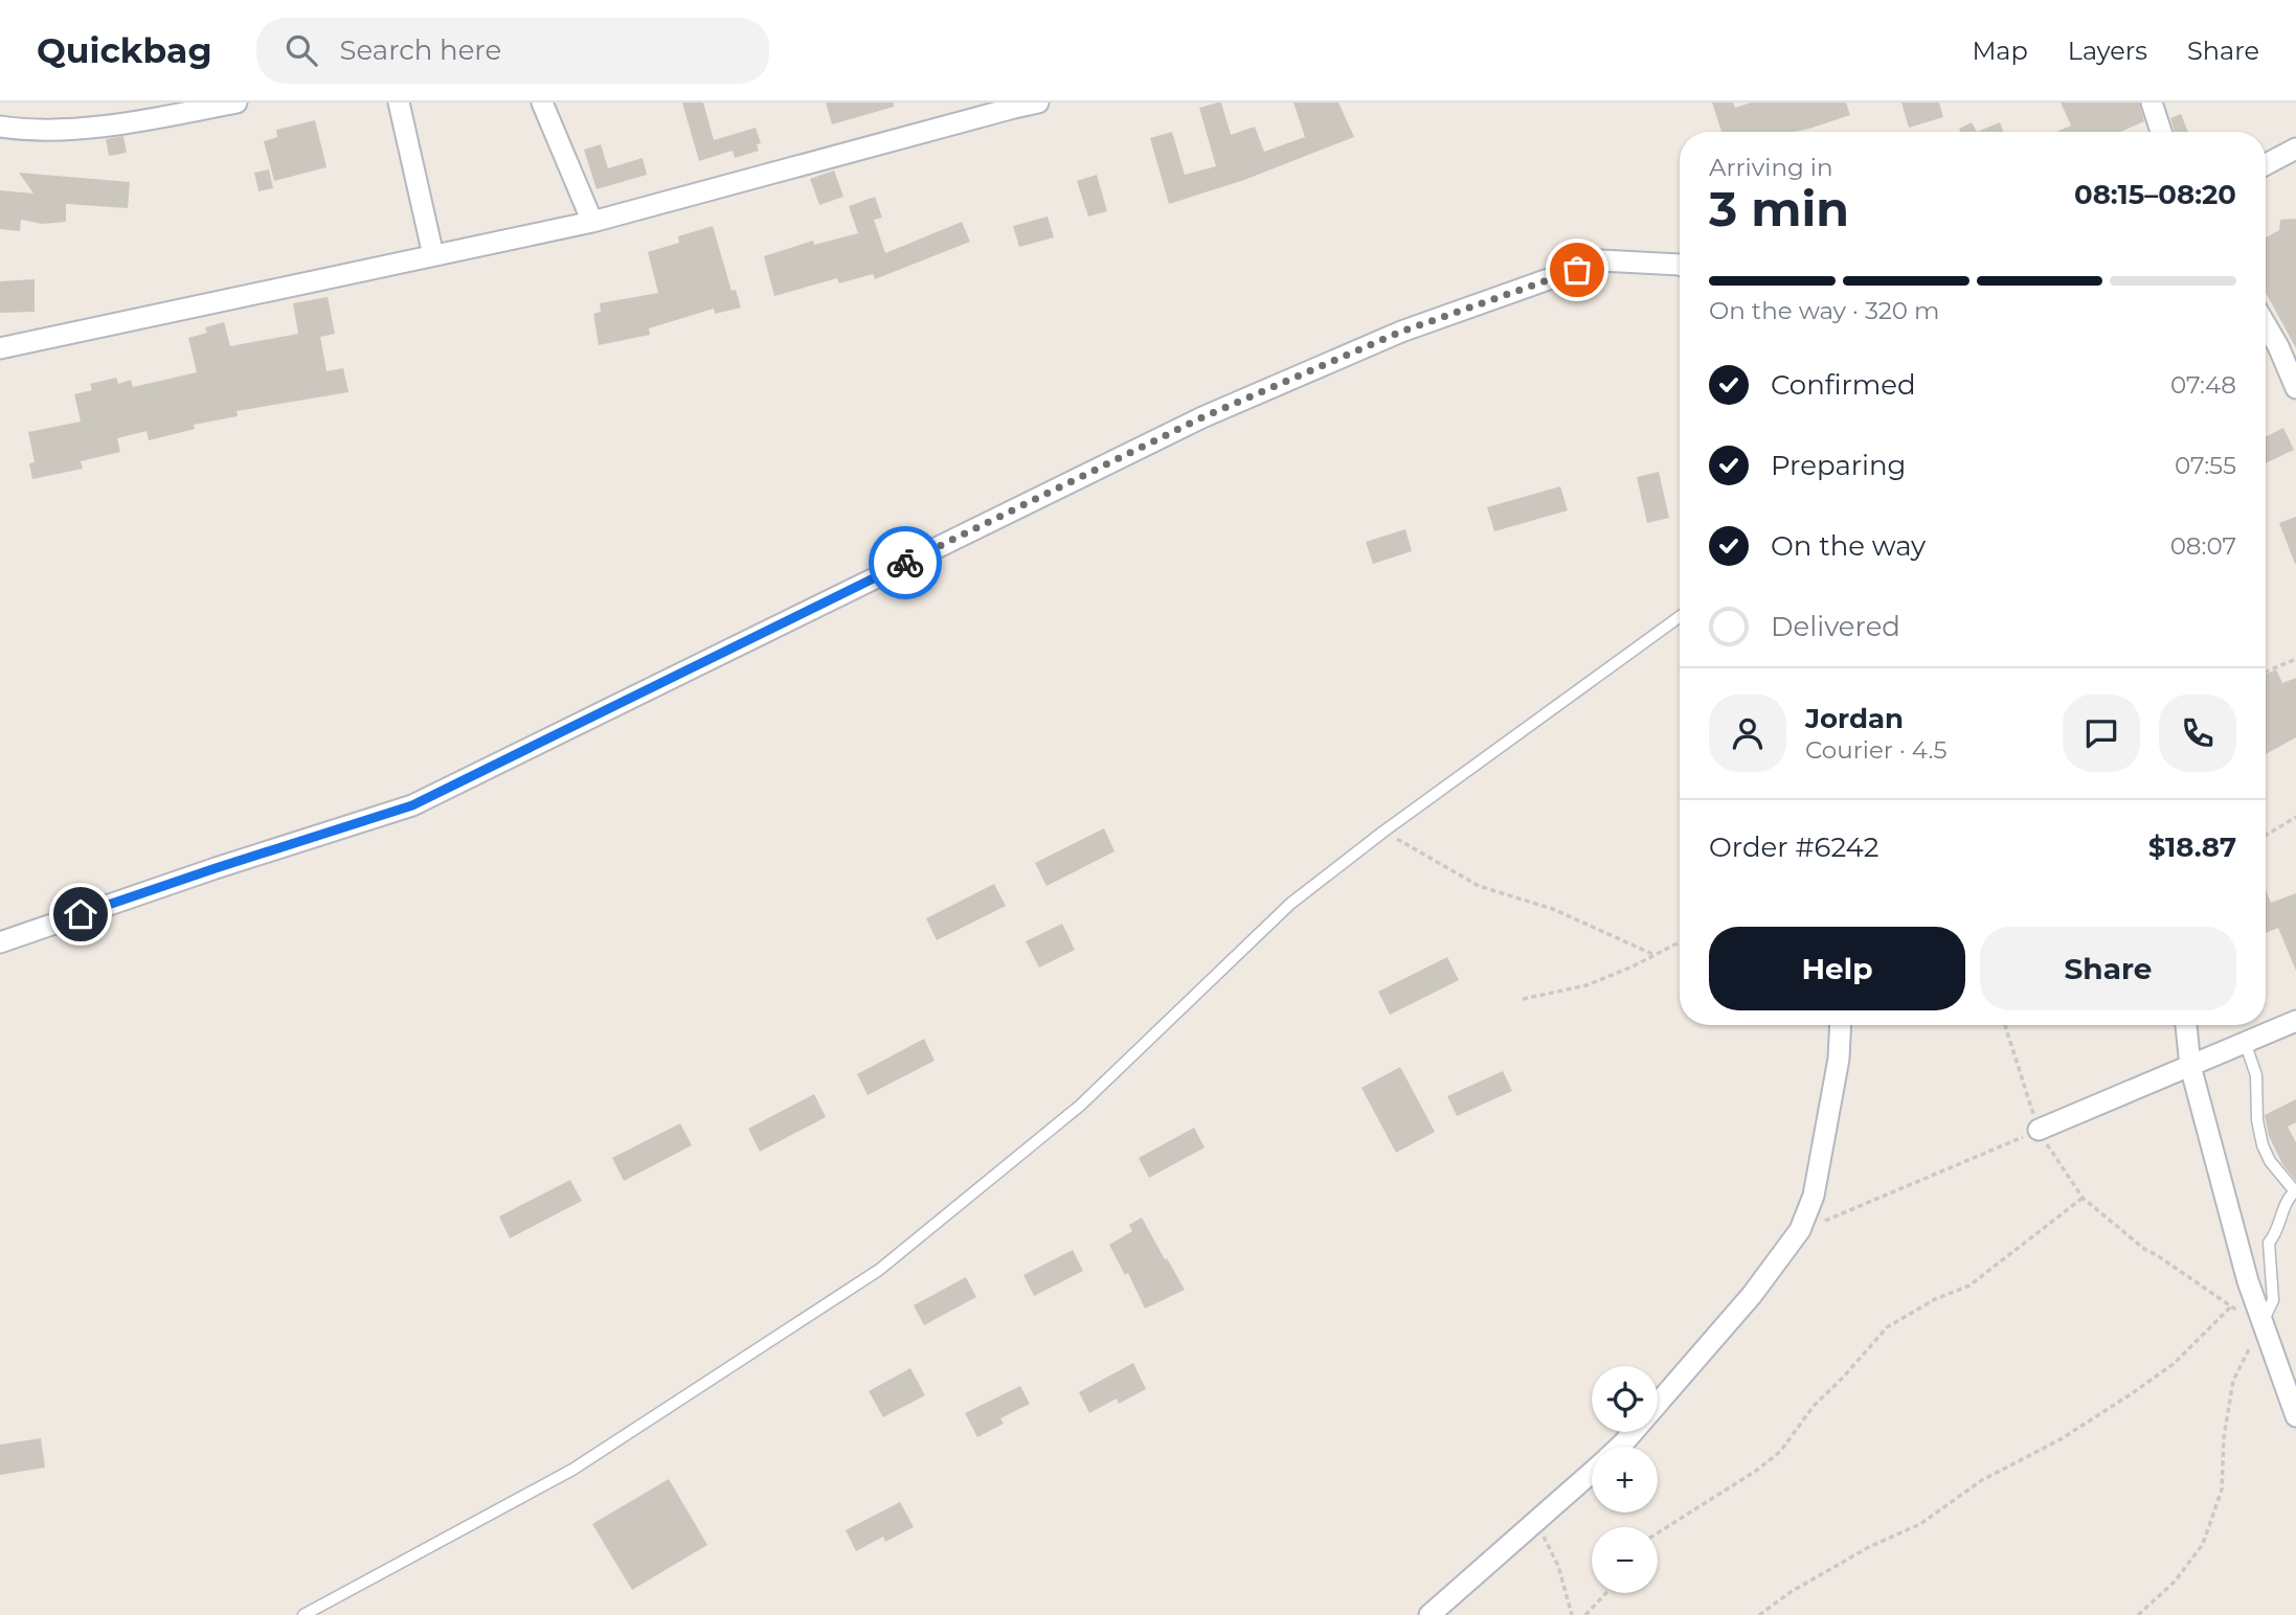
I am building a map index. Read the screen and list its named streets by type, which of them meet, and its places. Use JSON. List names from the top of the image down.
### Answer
{
  "page": {
    "header": "Quickbag",
    "search": "Search here",
    "nav": ["Map", "Layers", "Share"],
    "heading": ["3 min", "Arriving in", "08:15–08:20"],
    "panel": [
      "Jordan",
      "Courier · 4.5",
      "Order #6242",
      "$18.87"
    ],
    "bar": "On the way · 320 m",
    "list": [
      ["Confirmed", "07:48"],
      ["Preparing", "07:55"],
      ["On the way", "08:07"],
      "Delivered"
    ],
    "buttons": ["Help", "Share"],
    "map_buttons": ["+", "−"]
  }
}
